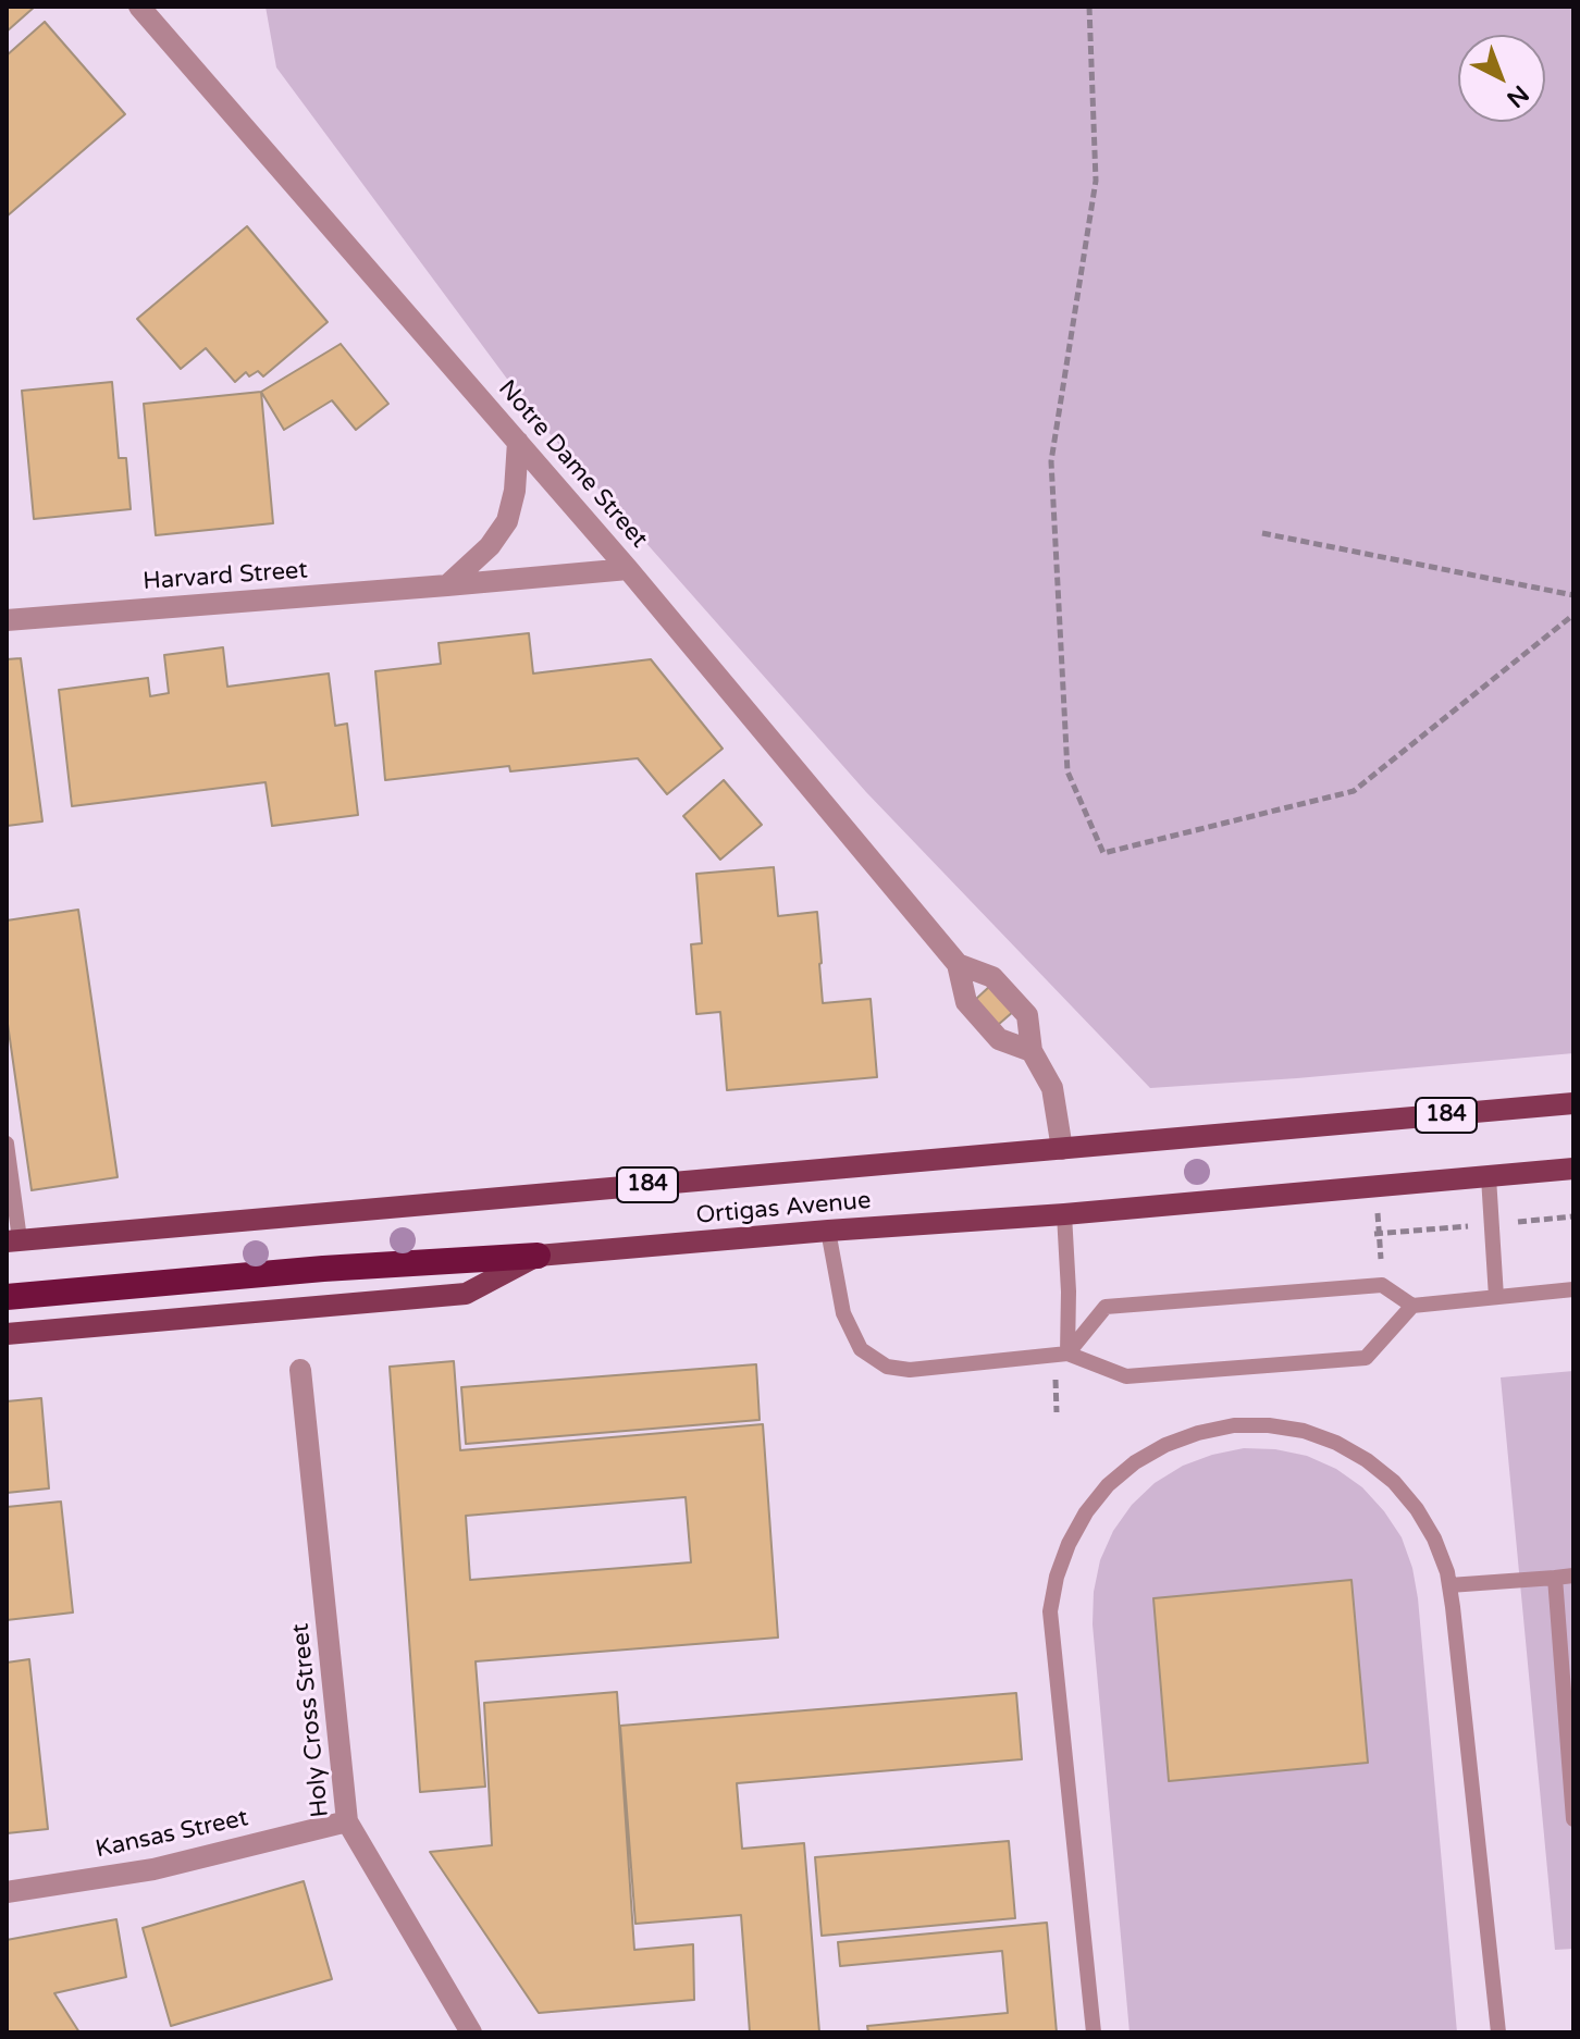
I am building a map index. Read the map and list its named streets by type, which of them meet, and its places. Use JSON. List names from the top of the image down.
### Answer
{
  "streets": {
    "main road": ["184", "Ortigas Avenue"],
    "street": [
      "Notre Dame Street",
      "Harvard Street",
      "Holy Cross Street",
      "Kansas Street"
    ]
  },
  "crossings": [
    ["Notre Dame Street", "Harvard Street"],
    ["Notre Dame Street", "Ortigas Avenue"],
    ["Holy Cross Street", "Kansas Street"]
  ],
  "north": "bottom right"
}
